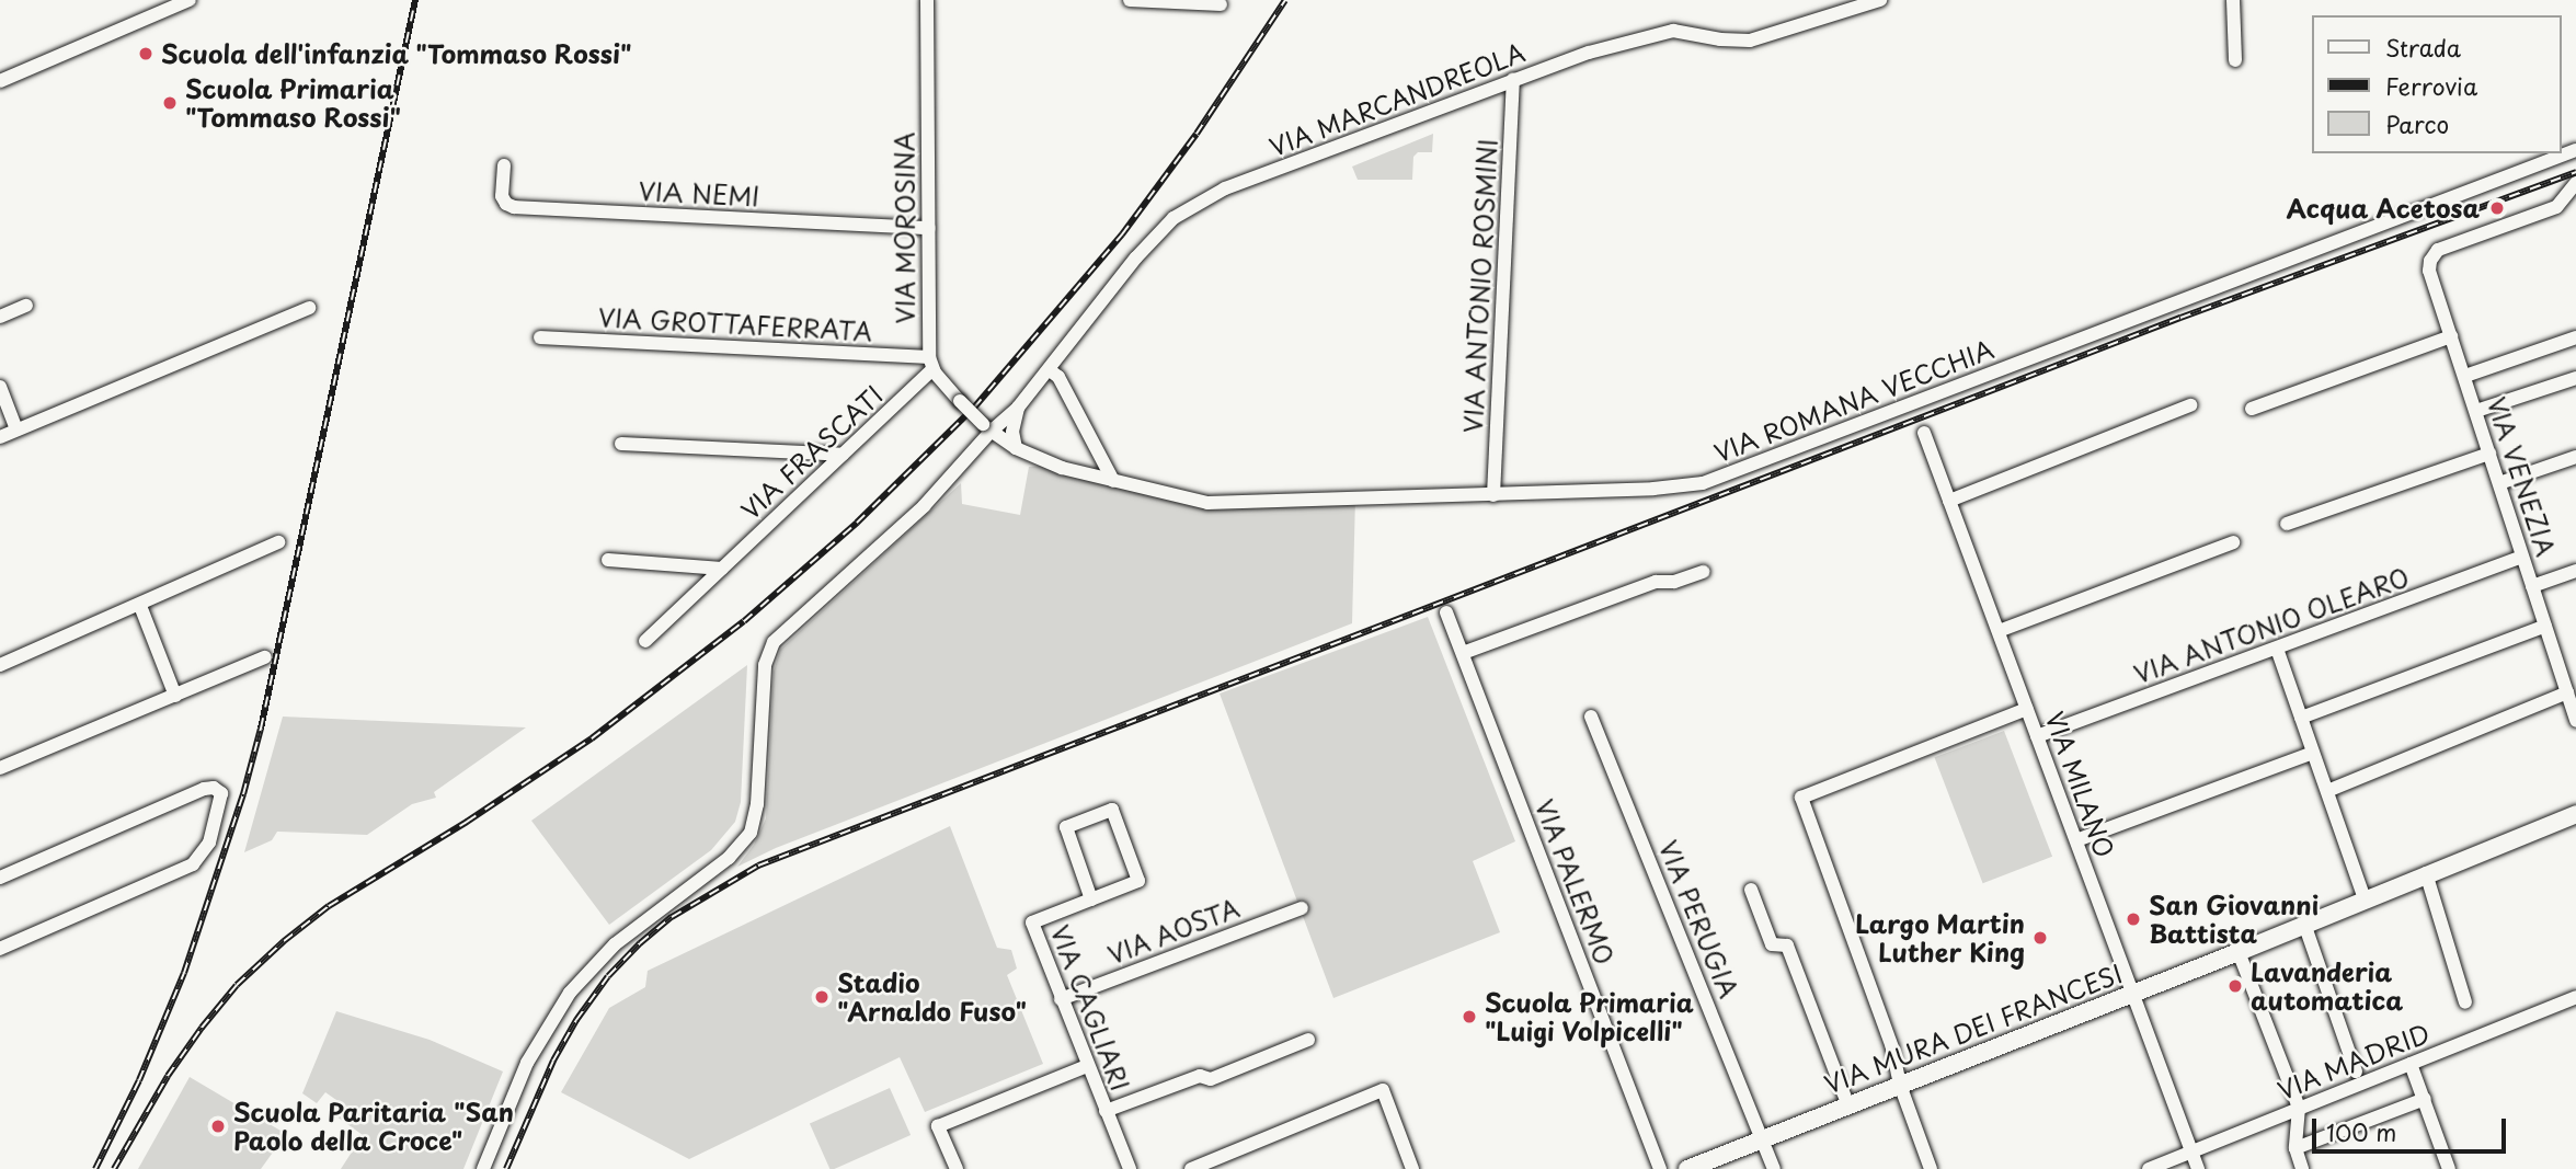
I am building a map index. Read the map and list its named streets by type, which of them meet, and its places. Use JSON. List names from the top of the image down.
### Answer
{
  "streets": {
    "street": [
      "VIA MARCANDREOLA",
      "VIA NEMI",
      "VIA MOROSINA",
      "VIA ANTONIO ROSMINI",
      "VIA GROTTAFERRATA",
      "VIA ROMANA VECCHIA",
      "VIA FRASCATI",
      "VIA VENEZIA",
      "VIA ANTONIO OLEARO",
      "VIA MILANO",
      "VIA PALERMO",
      "VIA PERUGIA",
      "VIA AOSTA",
      "VIA CAGLIARI",
      "VIA MURA DEI FRANCESI",
      "VIA MADRID"
    ]
  },
  "crossings": [
    ["VIA MARCANDREOLA", "VIA ANTONIO ROSMINI"],
    ["VIA MARCANDREOLA", "VIA ROMANA VECCHIA"],
    ["VIA NEMI", "VIA MOROSINA"],
    ["VIA MOROSINA", "VIA GROTTAFERRATA"],
    ["VIA MOROSINA", "VIA FRASCATI"],
    ["VIA ANTONIO ROSMINI", "VIA ROMANA VECCHIA"],
    ["VIA GROTTAFERRATA", "VIA FRASCATI"],
    ["VIA VENEZIA", "VIA ANTONIO OLEARO"],
    ["VIA ANTONIO OLEARO", "VIA MILANO"],
    ["VIA MILANO", "VIA MURA DEI FRANCESI"],
    ["VIA MILANO", "VIA MADRID"],
    ["VIA PERUGIA", "VIA MURA DEI FRANCESI"],
    ["VIA AOSTA", "VIA CAGLIARI"]
  ],
  "places": [
    "Scuola dell'infanzia \"Tommaso Rossi\"",
    "Scuola Primaria \"Tommaso Rossi\"",
    "Acqua Acetosa",
    "San Giovanni Battista",
    "Largo Martin Luther King",
    "Lavanderia automatica",
    "Stadio \"Arnaldo Fuso\"",
    "Scuola Primaria \"Luigi Volpicelli\"",
    "Scuola Paritaria \"San Paolo della Croce\""
  ],
  "legend": ["Strada", "Ferrovia", "Parco"],
  "scale_bar": "100 m"
}
